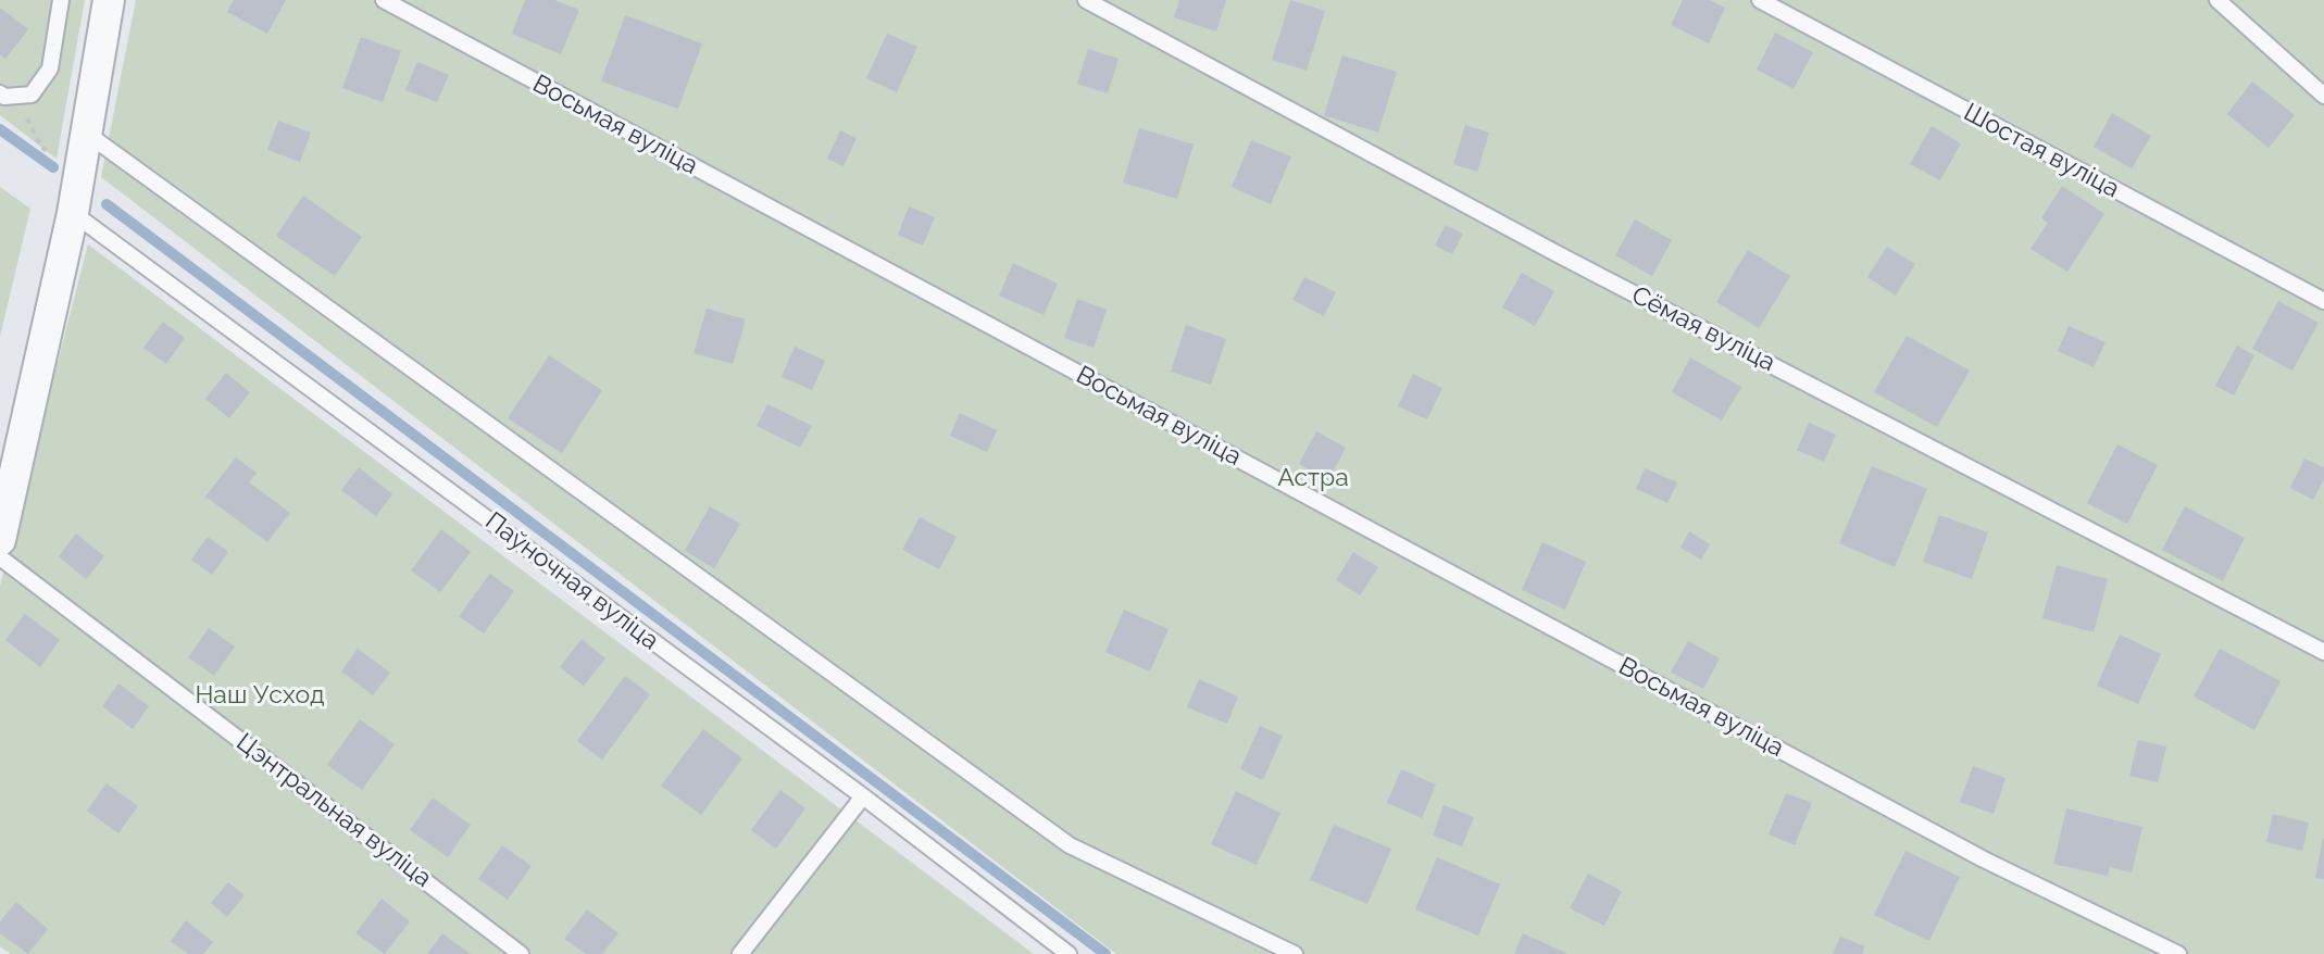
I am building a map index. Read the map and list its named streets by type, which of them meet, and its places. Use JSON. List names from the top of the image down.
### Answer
{
  "streets": {
    "lane": [
      "Восьмая вуліца",
      "Шостая вуліца",
      "Сёмая вуліца",
      "Паўночная вуліца",
      "Цэнтральная вуліца"
    ]
  },
  "parks": ["Астра", "Наш Усход"]
}
